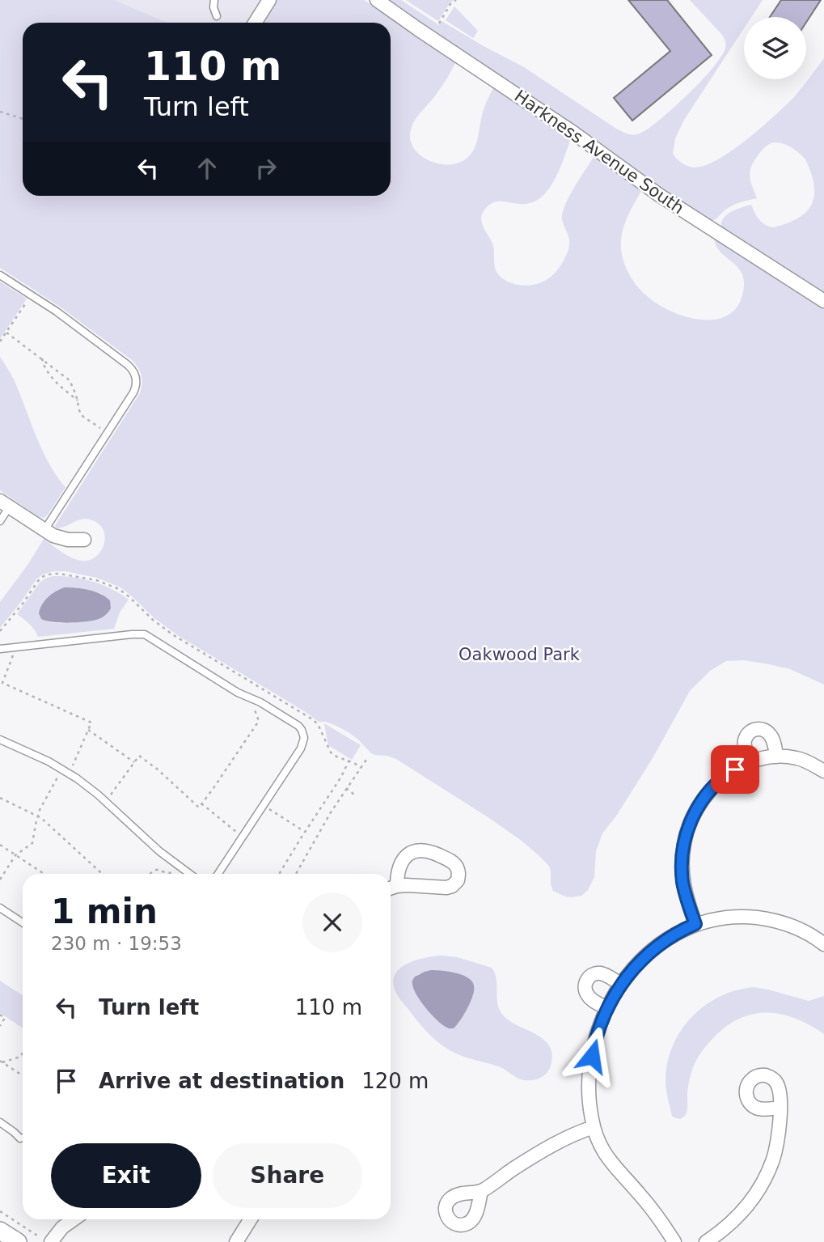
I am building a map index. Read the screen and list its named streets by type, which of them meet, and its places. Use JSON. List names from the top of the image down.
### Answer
{
  "streets": {
    "street": ["Harkness Avenue South"]
  },
  "parks": ["Oakwood Park"],
  "page": {
    "turn": ["110 m", "Turn left"],
    "heading": ["1 min", "230 m · 19:53"],
    "list": [
      {
        "name": "Turn left",
        "value": "110 m"
      },
      {
        "name": "Arrive at destination",
        "value": "120 m"
      }
    ],
    "buttons": ["Exit", "Share"]
  }
}
